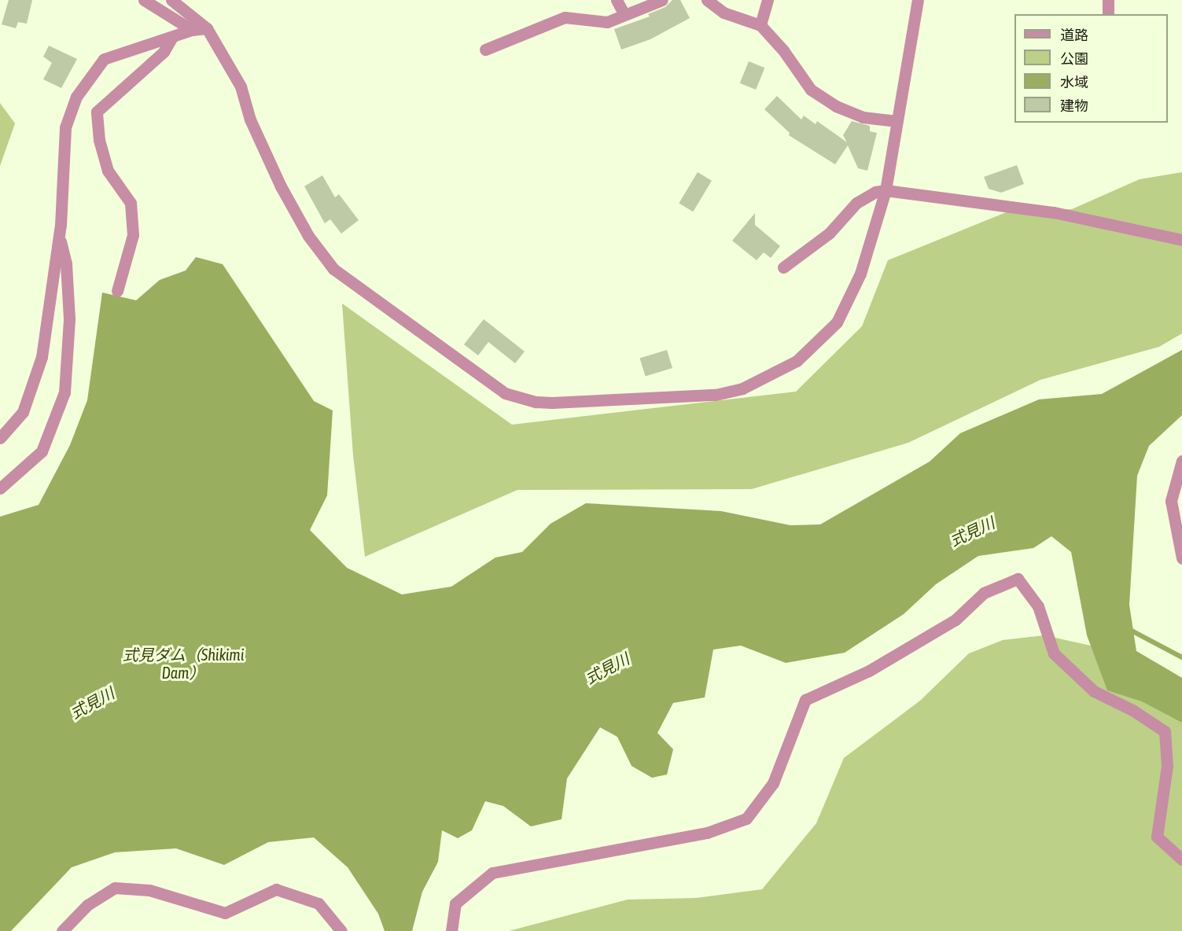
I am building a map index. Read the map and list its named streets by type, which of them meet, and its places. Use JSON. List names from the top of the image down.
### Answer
{
  "water": ["式見川", "式見ダム（Shikimi Dam）"],
  "legend": [
    "道路",
    "公園",
    "水域",
    "建物"
  ]
}
